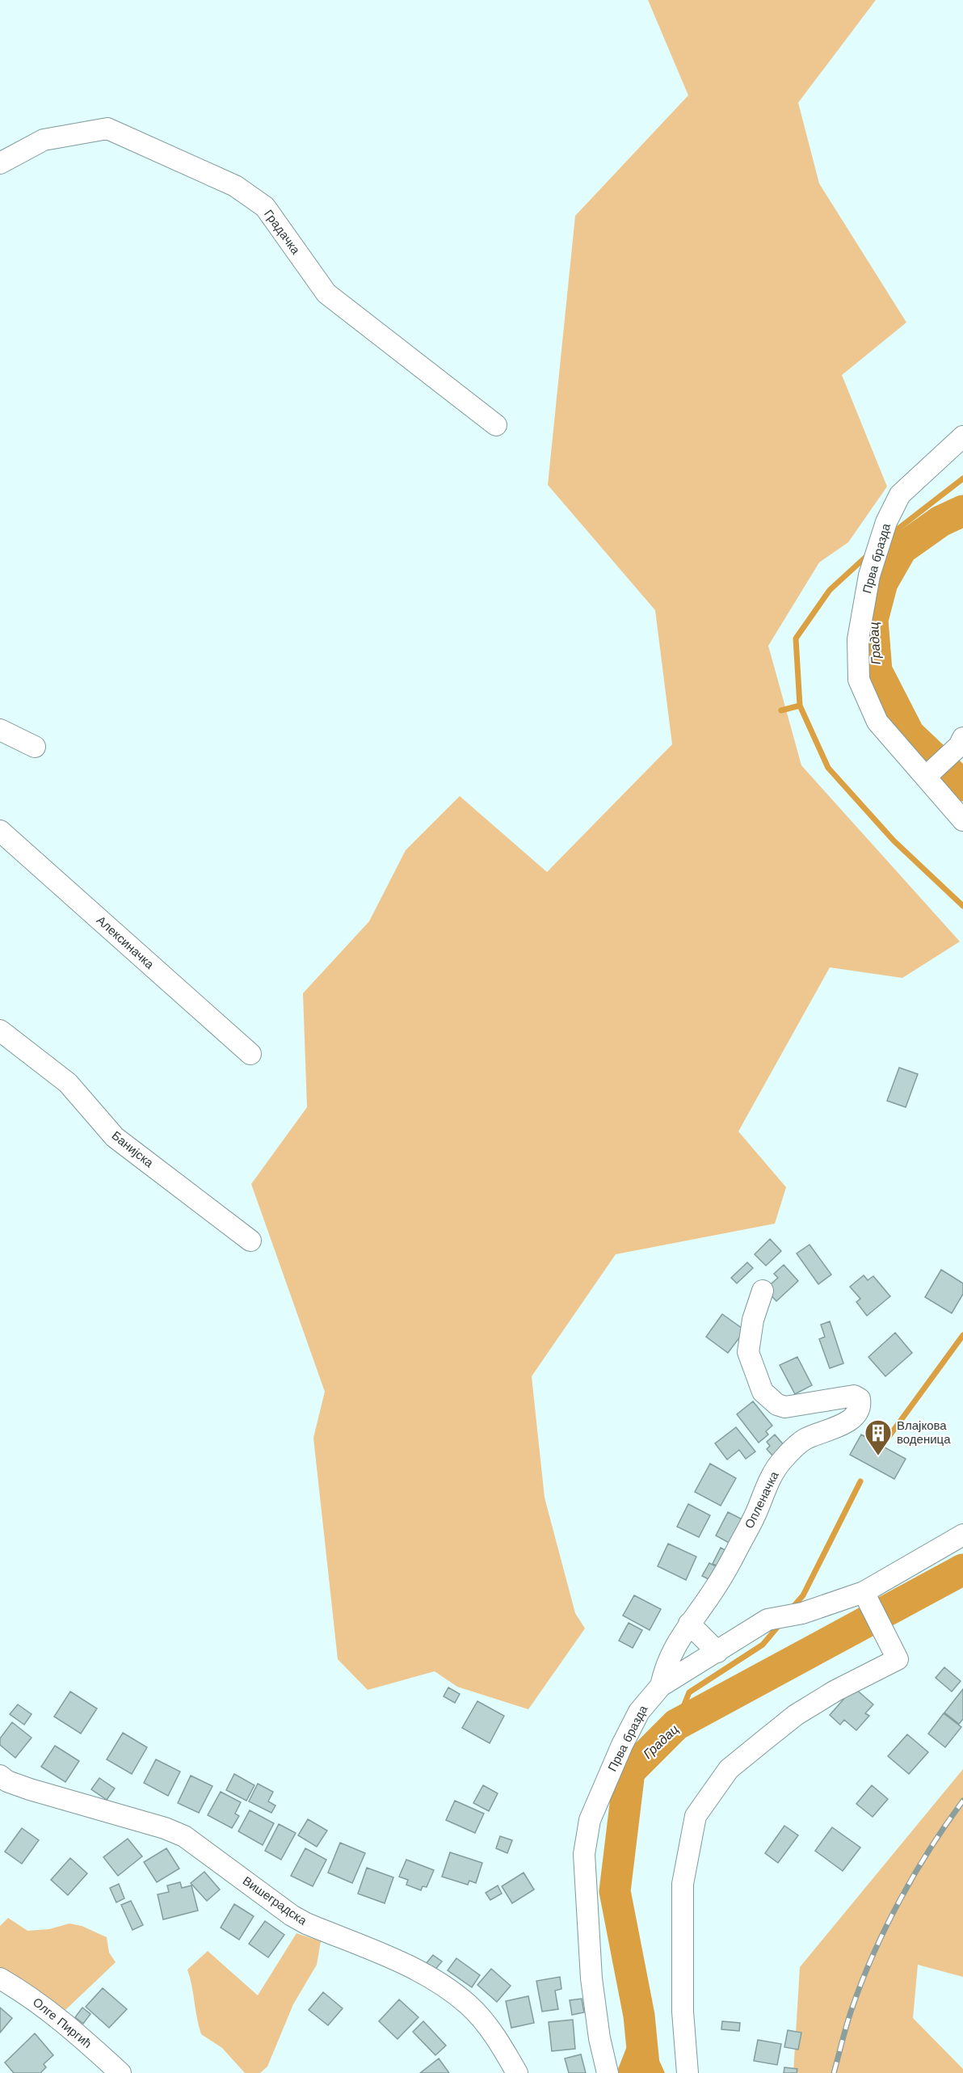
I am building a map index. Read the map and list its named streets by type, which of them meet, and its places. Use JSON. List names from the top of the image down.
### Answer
{
  "streets": {
    "street": [
      "Градачка",
      "Прва бразда",
      "Алексиначка",
      "Банијска",
      "Опленачка",
      "Вишеградска",
      "Олге Пиргић"
    ]
  },
  "crossings": [
    ["Прва бразда", "Опленачка"]
  ],
  "water": ["Градац"],
  "places": {
    "building": ["Влајкова воденица"]
  }
}
